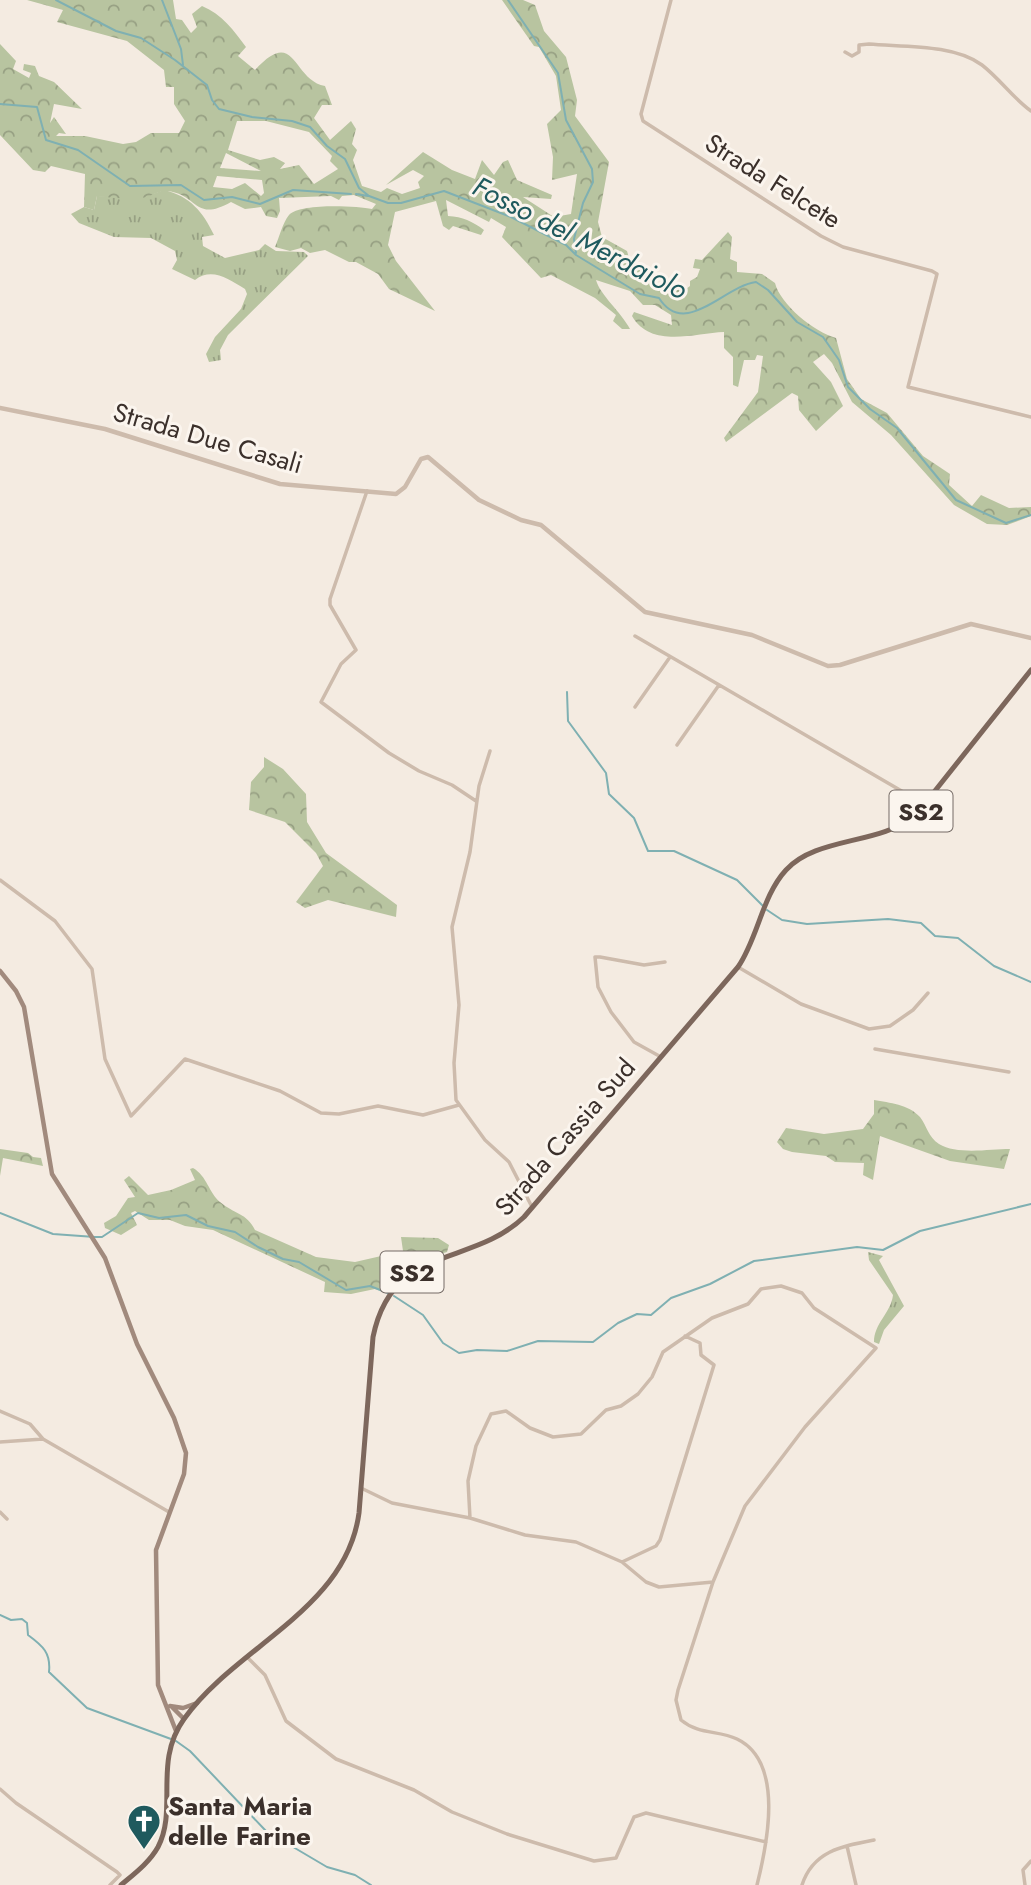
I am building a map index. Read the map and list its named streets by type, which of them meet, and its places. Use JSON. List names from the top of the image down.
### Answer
{
  "streets": {
    "main road": ["SS2", "Strada Cassia Sud"],
    "street": ["Strada Felcete", "Strada Due Casali"]
  },
  "water": ["Fosso del Merdaiolo"],
  "places": {
    "church": ["Santa Maria delle Farine"]
  }
}
